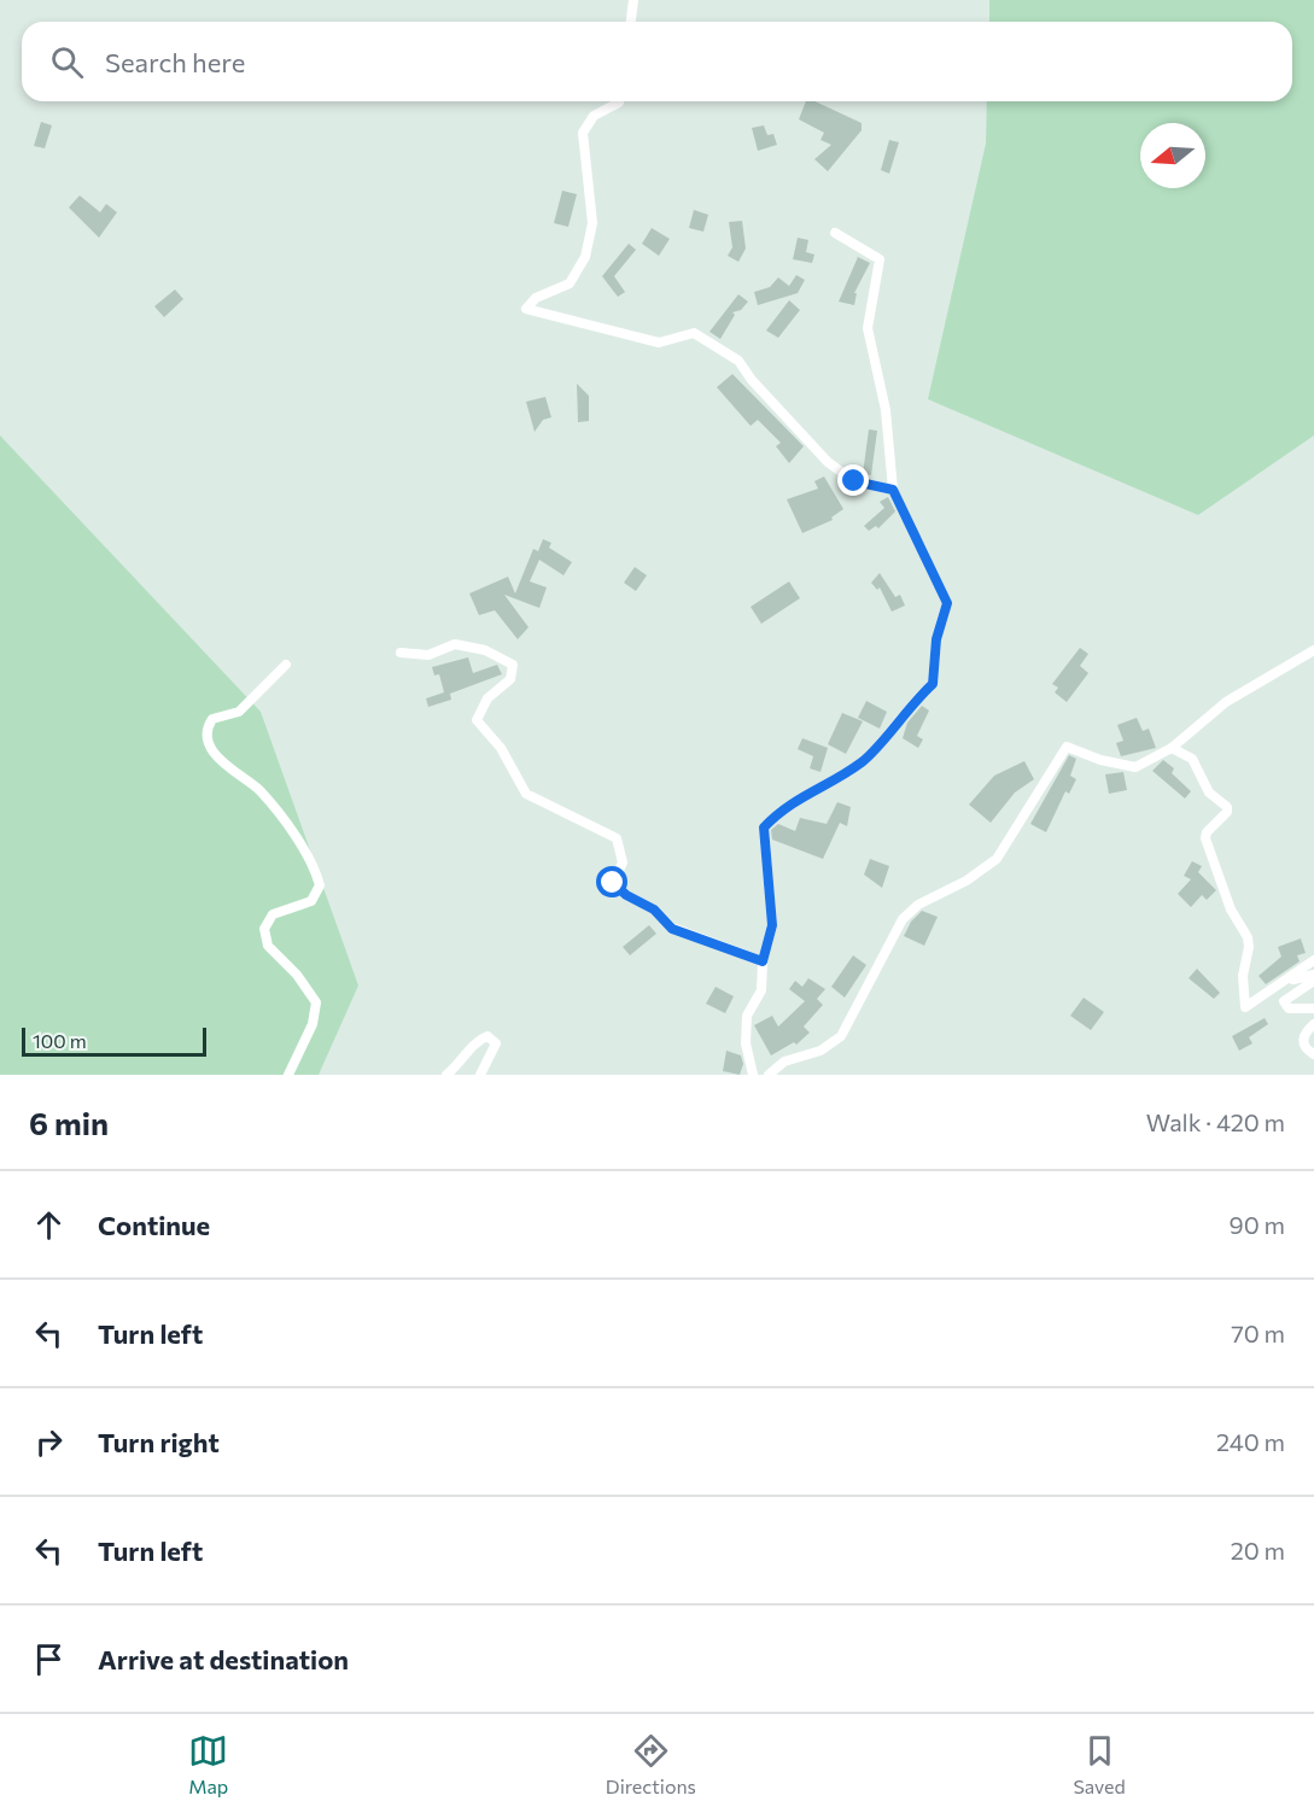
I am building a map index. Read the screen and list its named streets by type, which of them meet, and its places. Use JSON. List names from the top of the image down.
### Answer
{
  "scale_bar": "100 m",
  "north": "left",
  "page": {
    "search": "Search here",
    "scale": "100 m",
    "heading": ["6 min", "Walk · 420 m"],
    "list": [
      ["Continue", "90 m"],
      ["Turn left", "70 m"],
      ["Turn right", "240 m"],
      ["Turn left", "20 m"],
      "Arrive at destination"
    ],
    "nav": ["Map", "Directions", "Saved"]
  }
}
